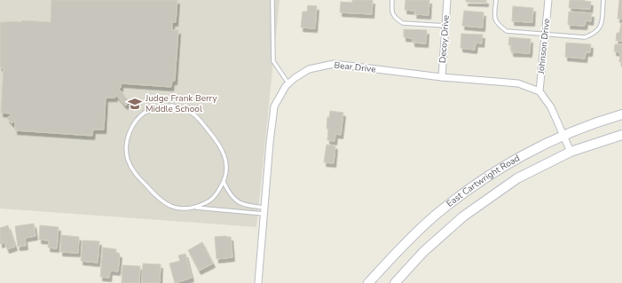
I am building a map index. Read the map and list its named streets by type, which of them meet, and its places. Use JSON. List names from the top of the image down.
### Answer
{
  "streets": {
    "main road": ["East Cartwright Road"],
    "street": ["Decoy Drive", "Johnson Drive", "Bear Drive"]
  },
  "crossings": [
    ["Decoy Drive", "Bear Drive"],
    ["Johnson Drive", "Bear Drive"]
  ],
  "places": {
    "school or university": ["Judge Frank Berry Middle School"]
  }
}
